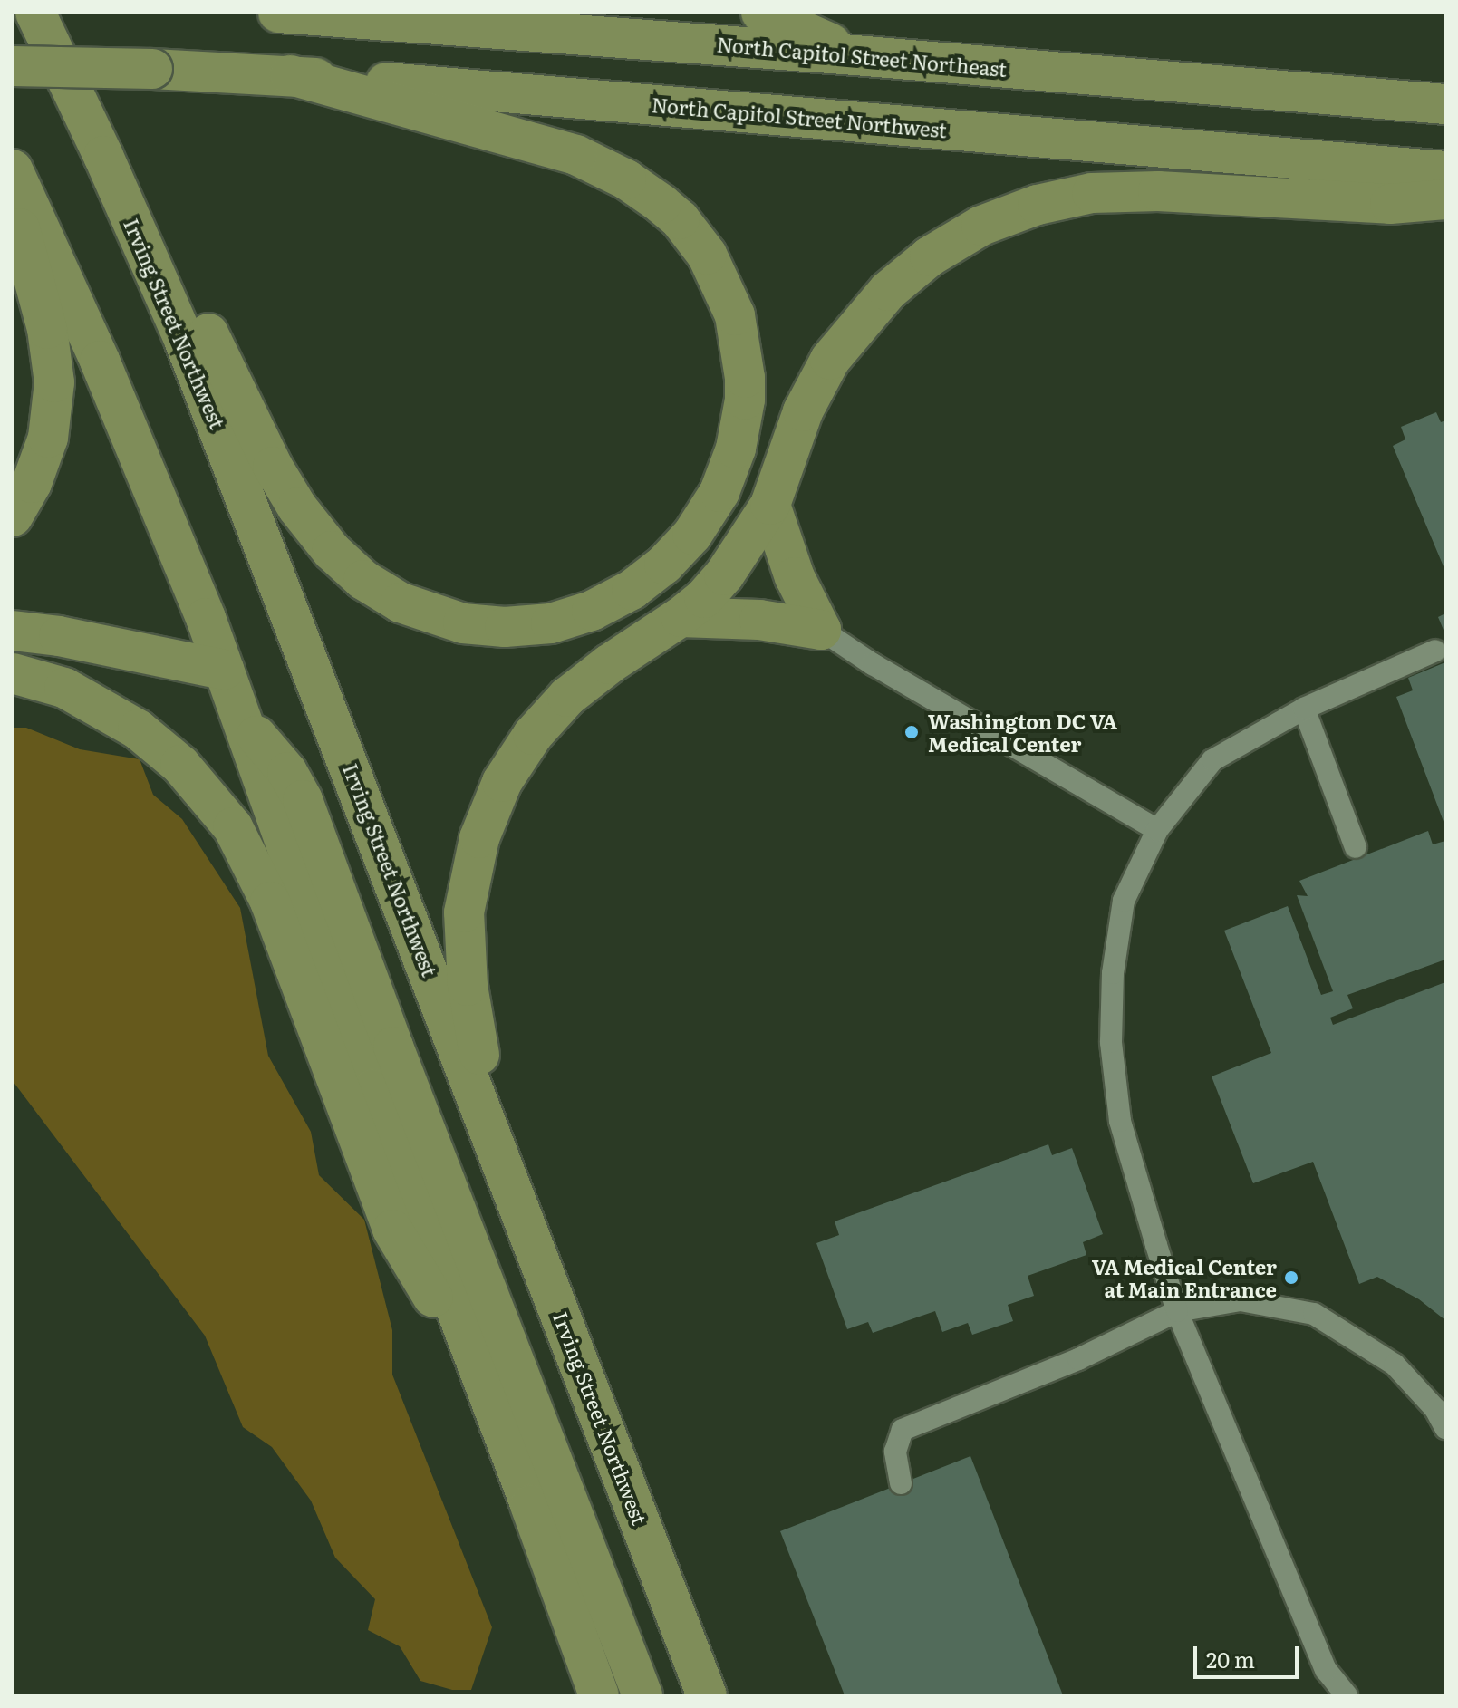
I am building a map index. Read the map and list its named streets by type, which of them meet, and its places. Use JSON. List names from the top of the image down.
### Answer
{
  "streets": {
    "main road": ["North Capitol Street Northeast", "North Capitol Street Northwest", "Irving Street Northwest"]
  },
  "places": ["Washington DC VA Medical Center", "VA Medical Center at Main Entrance"],
  "scale_bar": "20 m"
}
